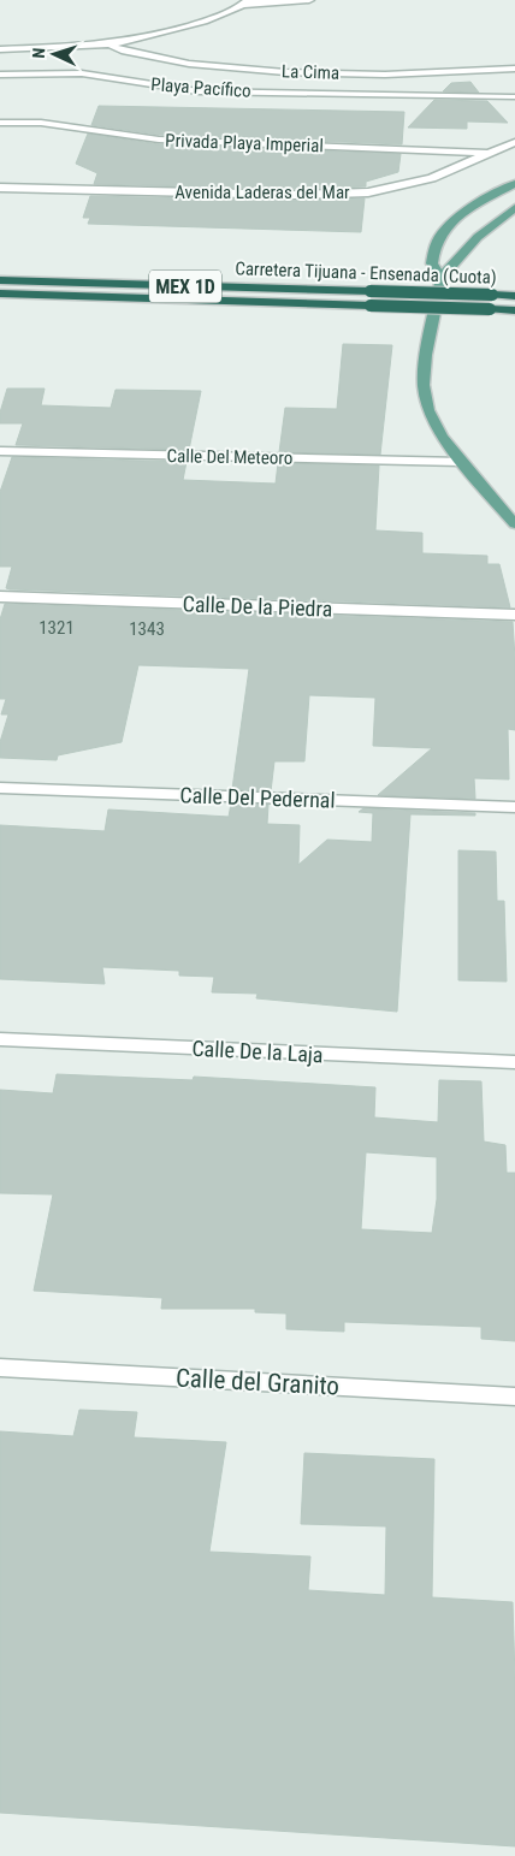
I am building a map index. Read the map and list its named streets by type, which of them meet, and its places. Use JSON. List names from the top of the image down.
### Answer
{
  "streets": {
    "highway": ["Carretera Tijuana - Ensenada (Cuota)", "MEX 1D"],
    "street": [
      "La Cima",
      "Playa Pacífico",
      "Privada Playa Imperial",
      "Avenida Laderas del Mar",
      "Calle Del Meteoro",
      "Calle De la Piedra",
      "Calle Del Pedernal",
      "Calle De la Laja",
      "Calle del Granito"
    ]
  },
  "crossings": [
    ["Privada Playa Imperial", "Avenida Laderas del Mar"]
  ],
  "house_numbers": ["1321", "1343"],
  "north": "left"
}
